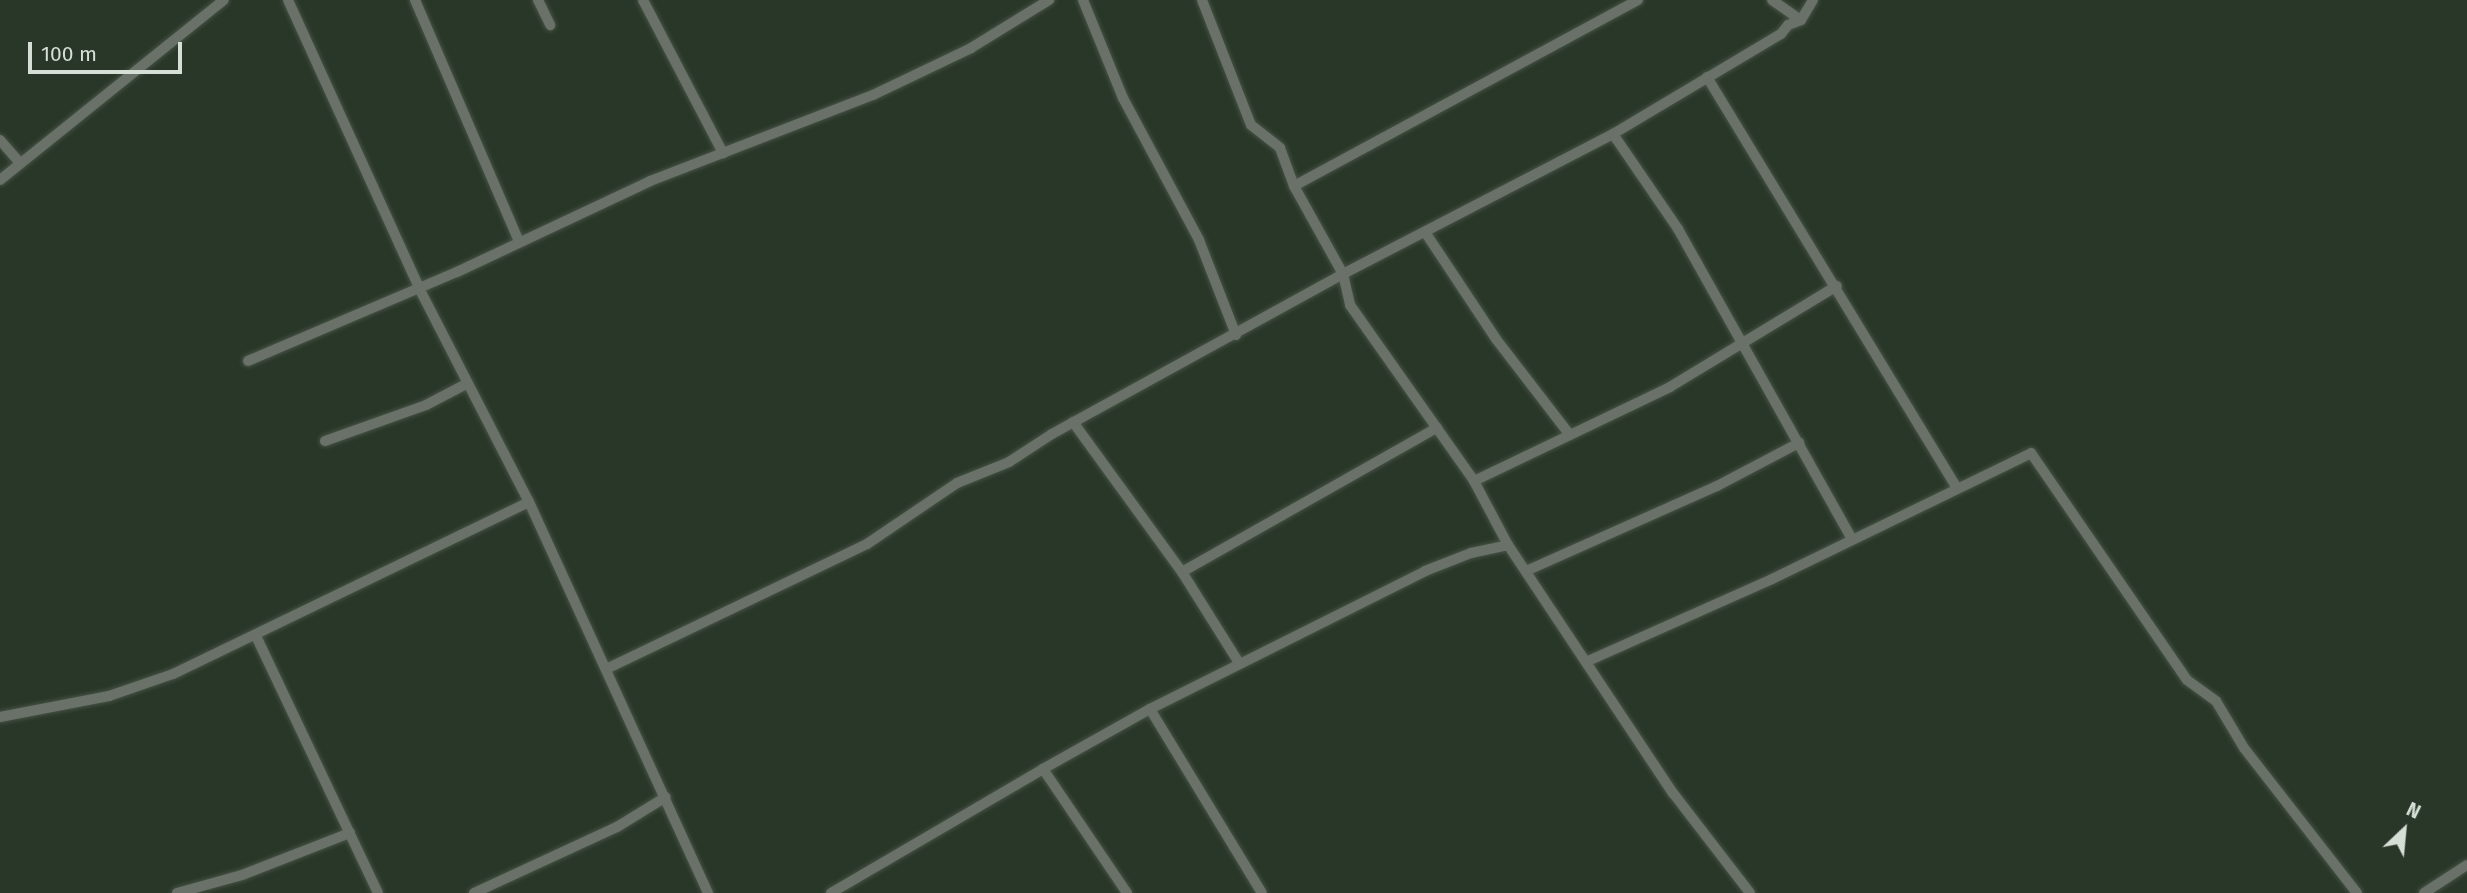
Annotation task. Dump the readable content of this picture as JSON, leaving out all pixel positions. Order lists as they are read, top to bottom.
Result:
{
  "scale_bar": "100 m",
  "north": "top right"
}
